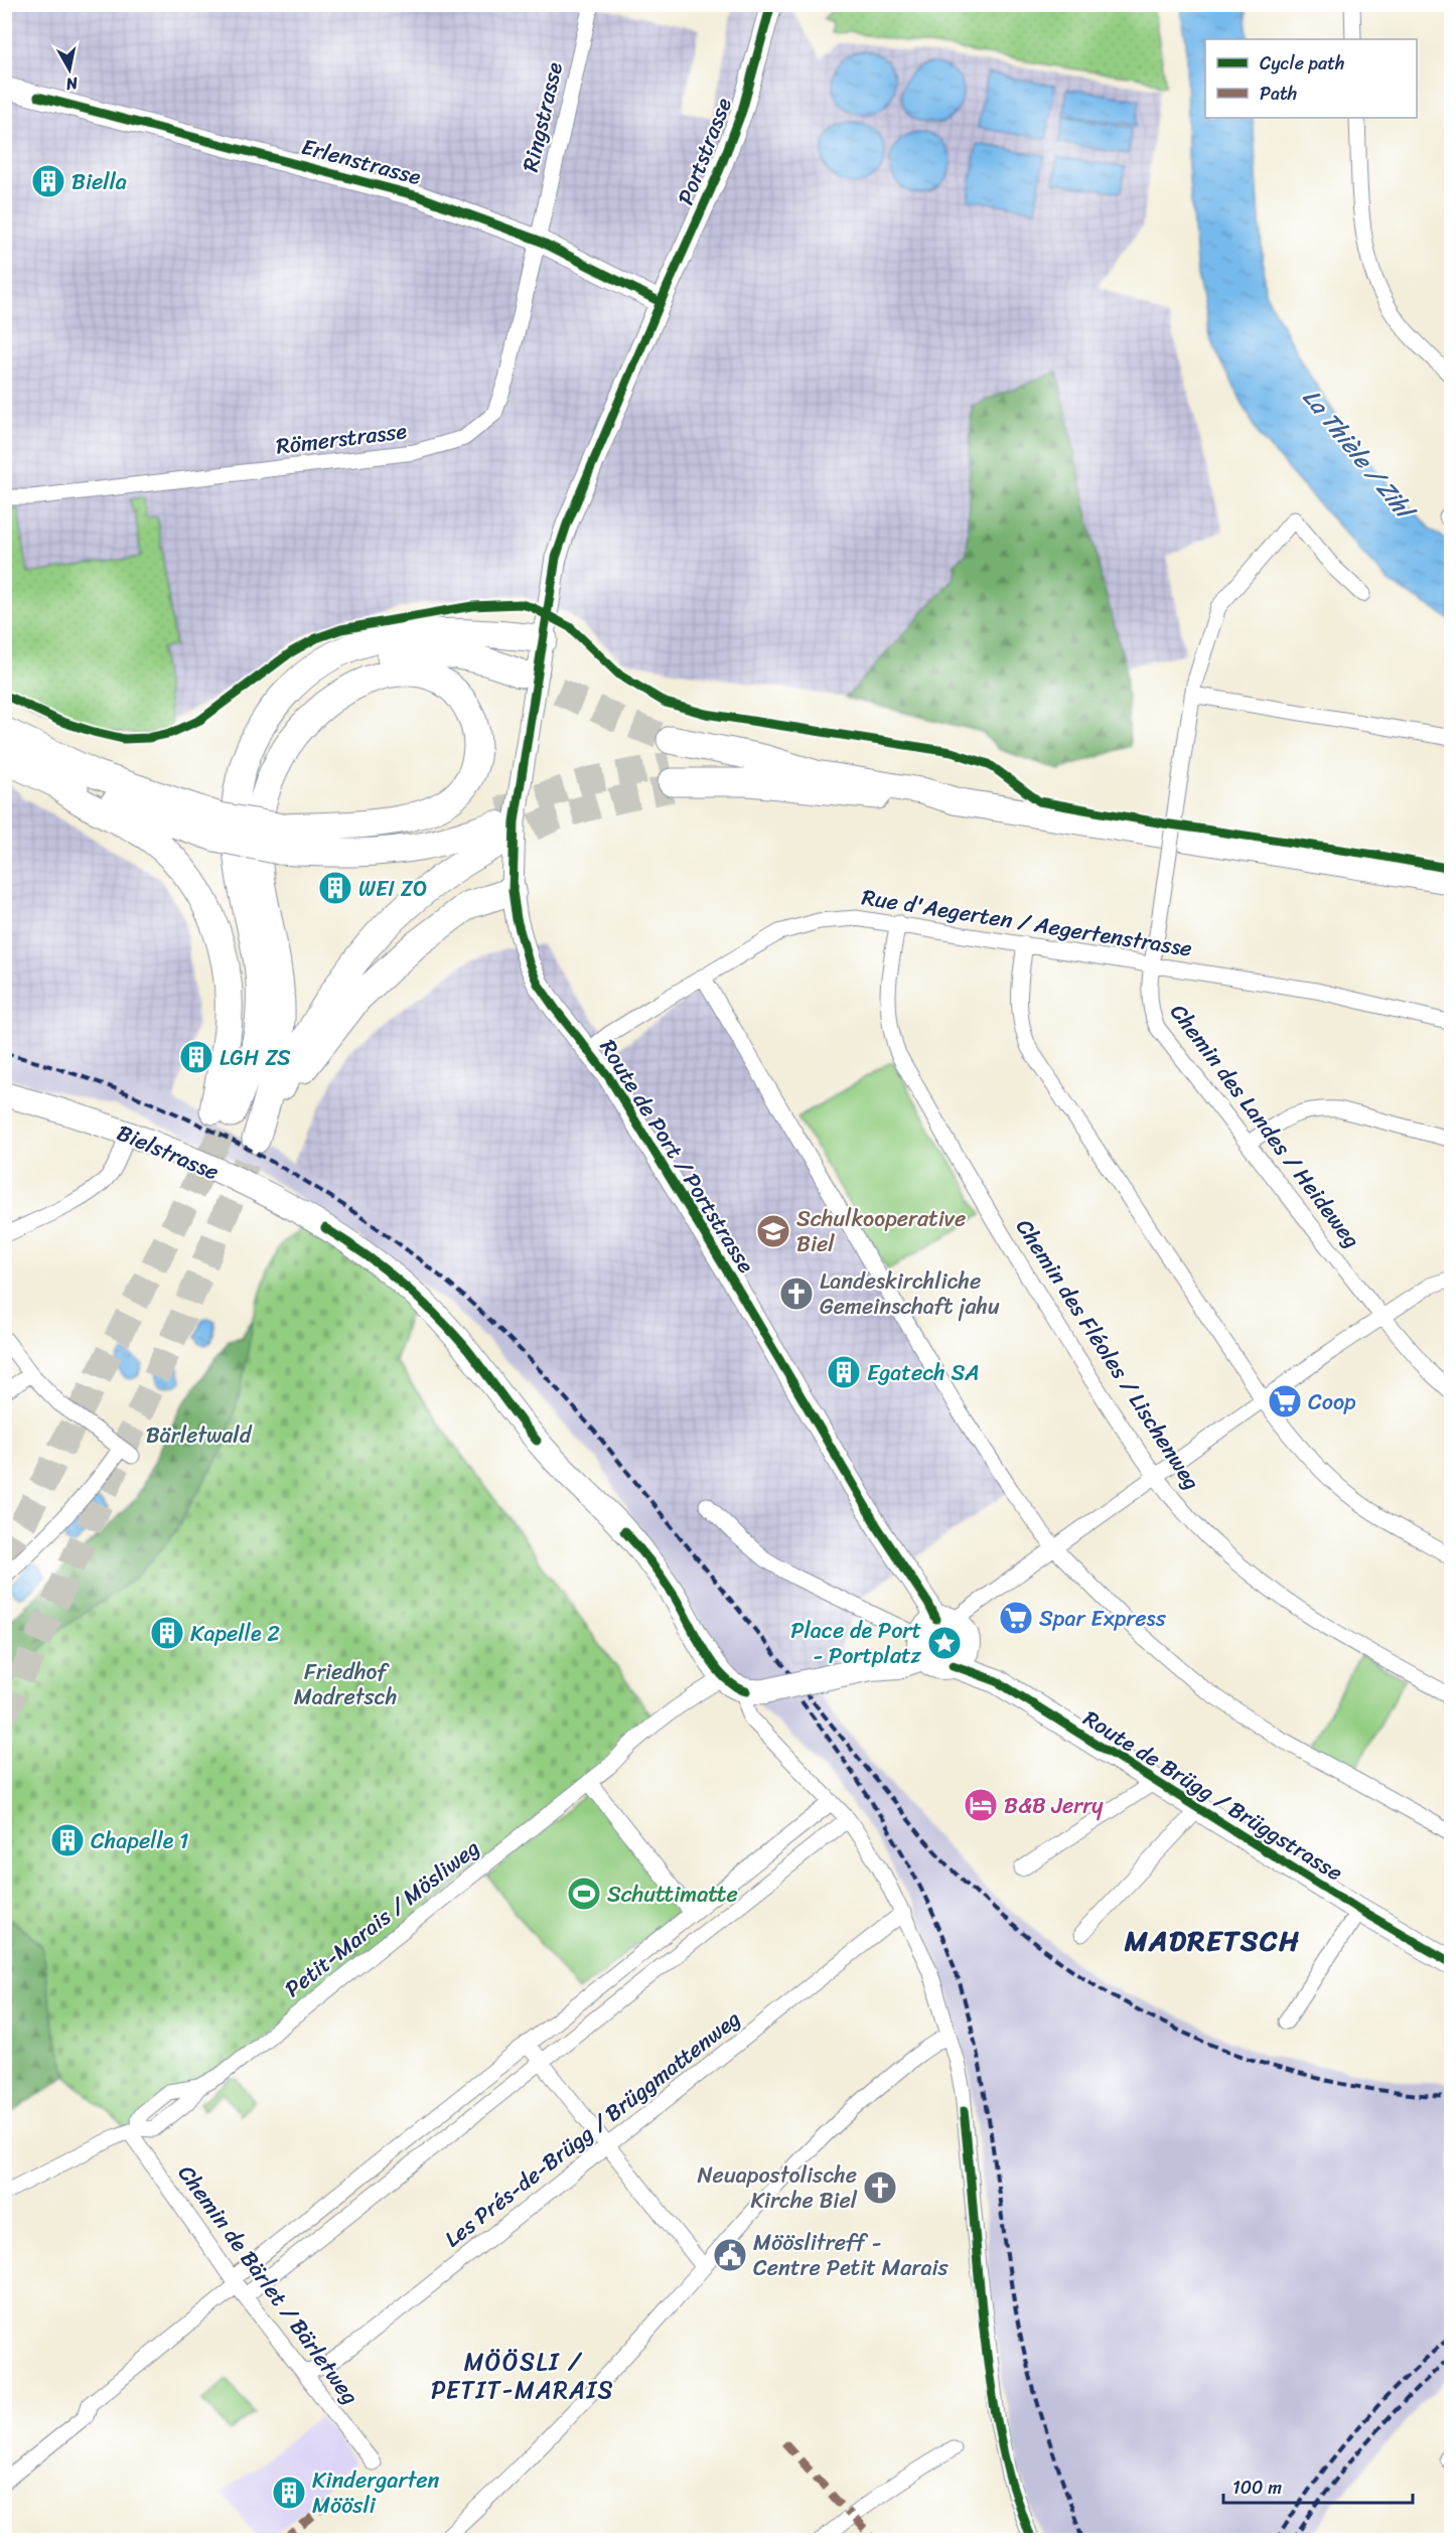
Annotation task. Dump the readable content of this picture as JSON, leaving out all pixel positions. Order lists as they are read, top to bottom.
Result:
{
  "streets": {
    "main road": [
      "Portstrasse",
      "Erlenstrasse",
      "Bielstrasse",
      "Route de Port / Portstrasse",
      "Route de Brügg / Brüggstrasse"
    ],
    "street": [
      "Ringstrasse",
      "Römerstrasse",
      "Rue d'Aegerten / Aegertenstrasse",
      "Chemin des Landes / Heideweg",
      "Chemin des Fléoles / Lischenweg",
      "Petit-Marais / Mösliweg",
      "Les Prés-de-Brügg / Brüggmattenweg",
      "Chemin de Bärlet / Bärletweg"
    ]
  },
  "crossings": [
    ["Ringstrasse", "Erlenstrasse"],
    ["Ringstrasse", "Römerstrasse"],
    ["Portstrasse", "Erlenstrasse"],
    ["Portstrasse", "Route de Port / Portstrasse"],
    ["Erlenstrasse", "Römerstrasse"],
    ["Erlenstrasse", "Route de Port / Portstrasse"],
    ["Rue d'Aegerten / Aegertenstrasse", "Chemin des Landes / Heideweg"],
    ["Rue d'Aegerten / Aegertenstrasse", "Route de Port / Portstrasse"],
    ["Rue d'Aegerten / Aegertenstrasse", "Chemin des Fléoles / Lischenweg"],
    ["Bielstrasse", "Petit-Marais / Mösliweg"],
    ["Petit-Marais / Mösliweg", "Chemin de Bärlet / Bärletweg"],
    ["Les Prés-de-Brügg / Brüggmattenweg", "Chemin de Bärlet / Bärletweg"]
  ],
  "districts": ["MADRETSCH", "MÖÖSLI / PETIT-MARAIS"],
  "water": ["La Thièle / Zihl"],
  "parks": ["Bärletwald", "Friedhof Madretsch"],
  "places": {
    "building": [
      "Biella",
      "WEI ZO",
      "LGH ZS",
      "Egatech SA",
      "Kapelle 2",
      "Chapelle 1",
      "Kindergarten Möösli"
    ],
    "school or university": ["Schulkooperative Biel"],
    "church": ["Landeskirchliche Gemeinschaft jahu", "Neuapostolische Kirche Biel"],
    "supermarket": ["Coop", "Spar Express"],
    "place": ["Place de Port - Portplatz"],
    "hotel": ["B&B Jerry"],
    "sports": ["Schuttimatte"],
    "public building": ["Mööslitreff - Centre Petit Marais"]
  },
  "legend": ["Cycle path", "Path"],
  "scale_bar": "100 m",
  "north": "bottom"
}
